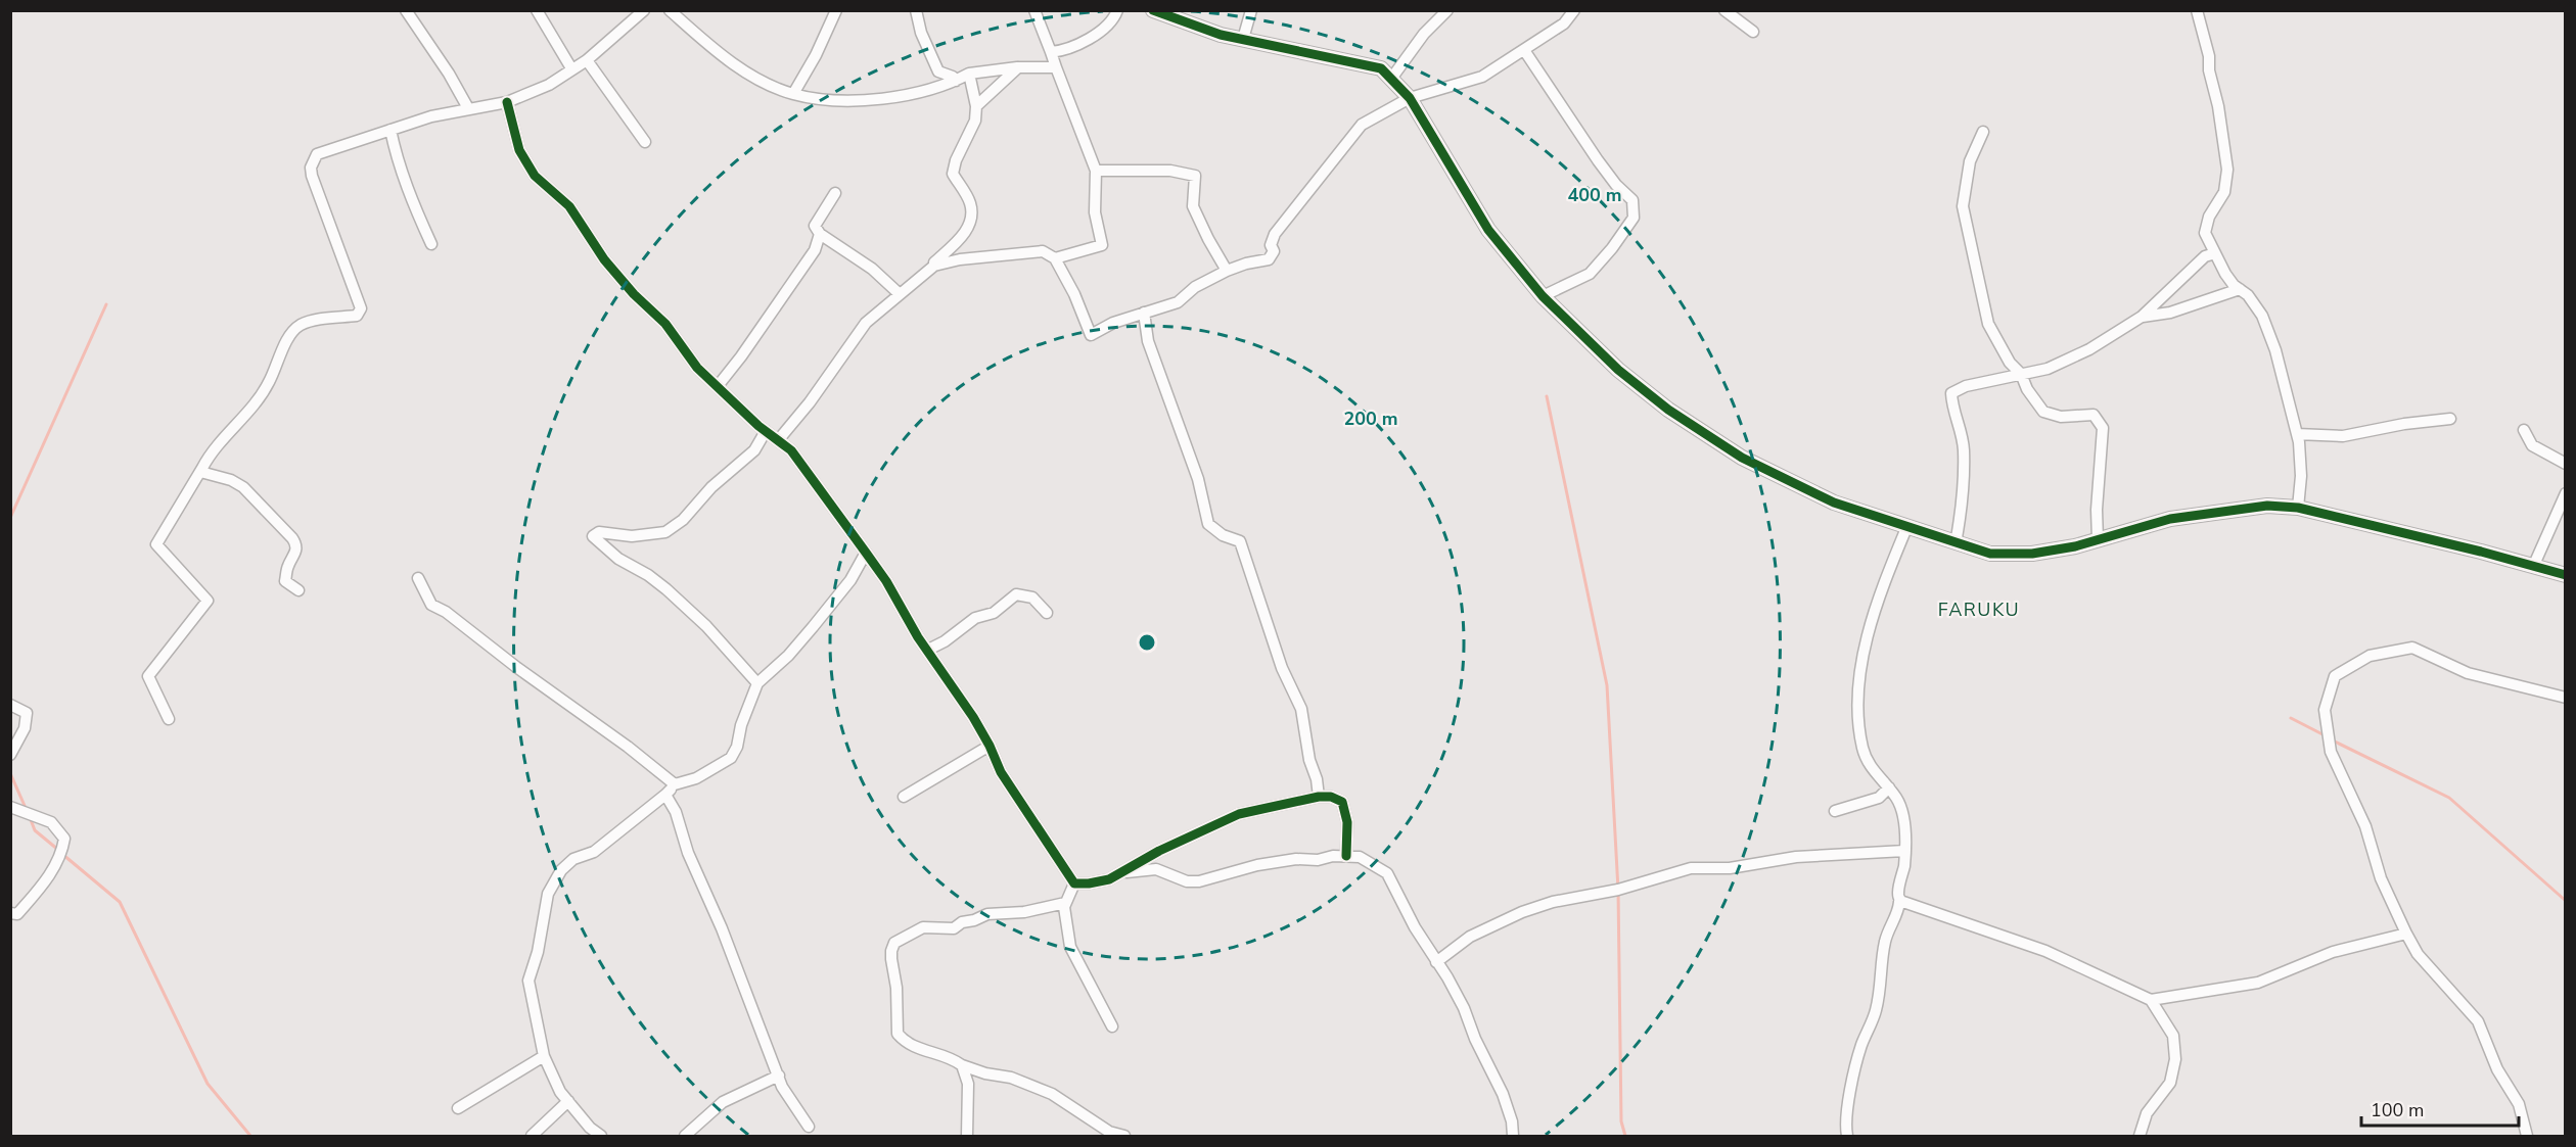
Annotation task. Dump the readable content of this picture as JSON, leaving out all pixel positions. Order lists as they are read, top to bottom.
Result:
{
  "districts": ["FARUKU"],
  "scale_bar": "100 m",
  "rings": ["400 m", "200 m"]
}
